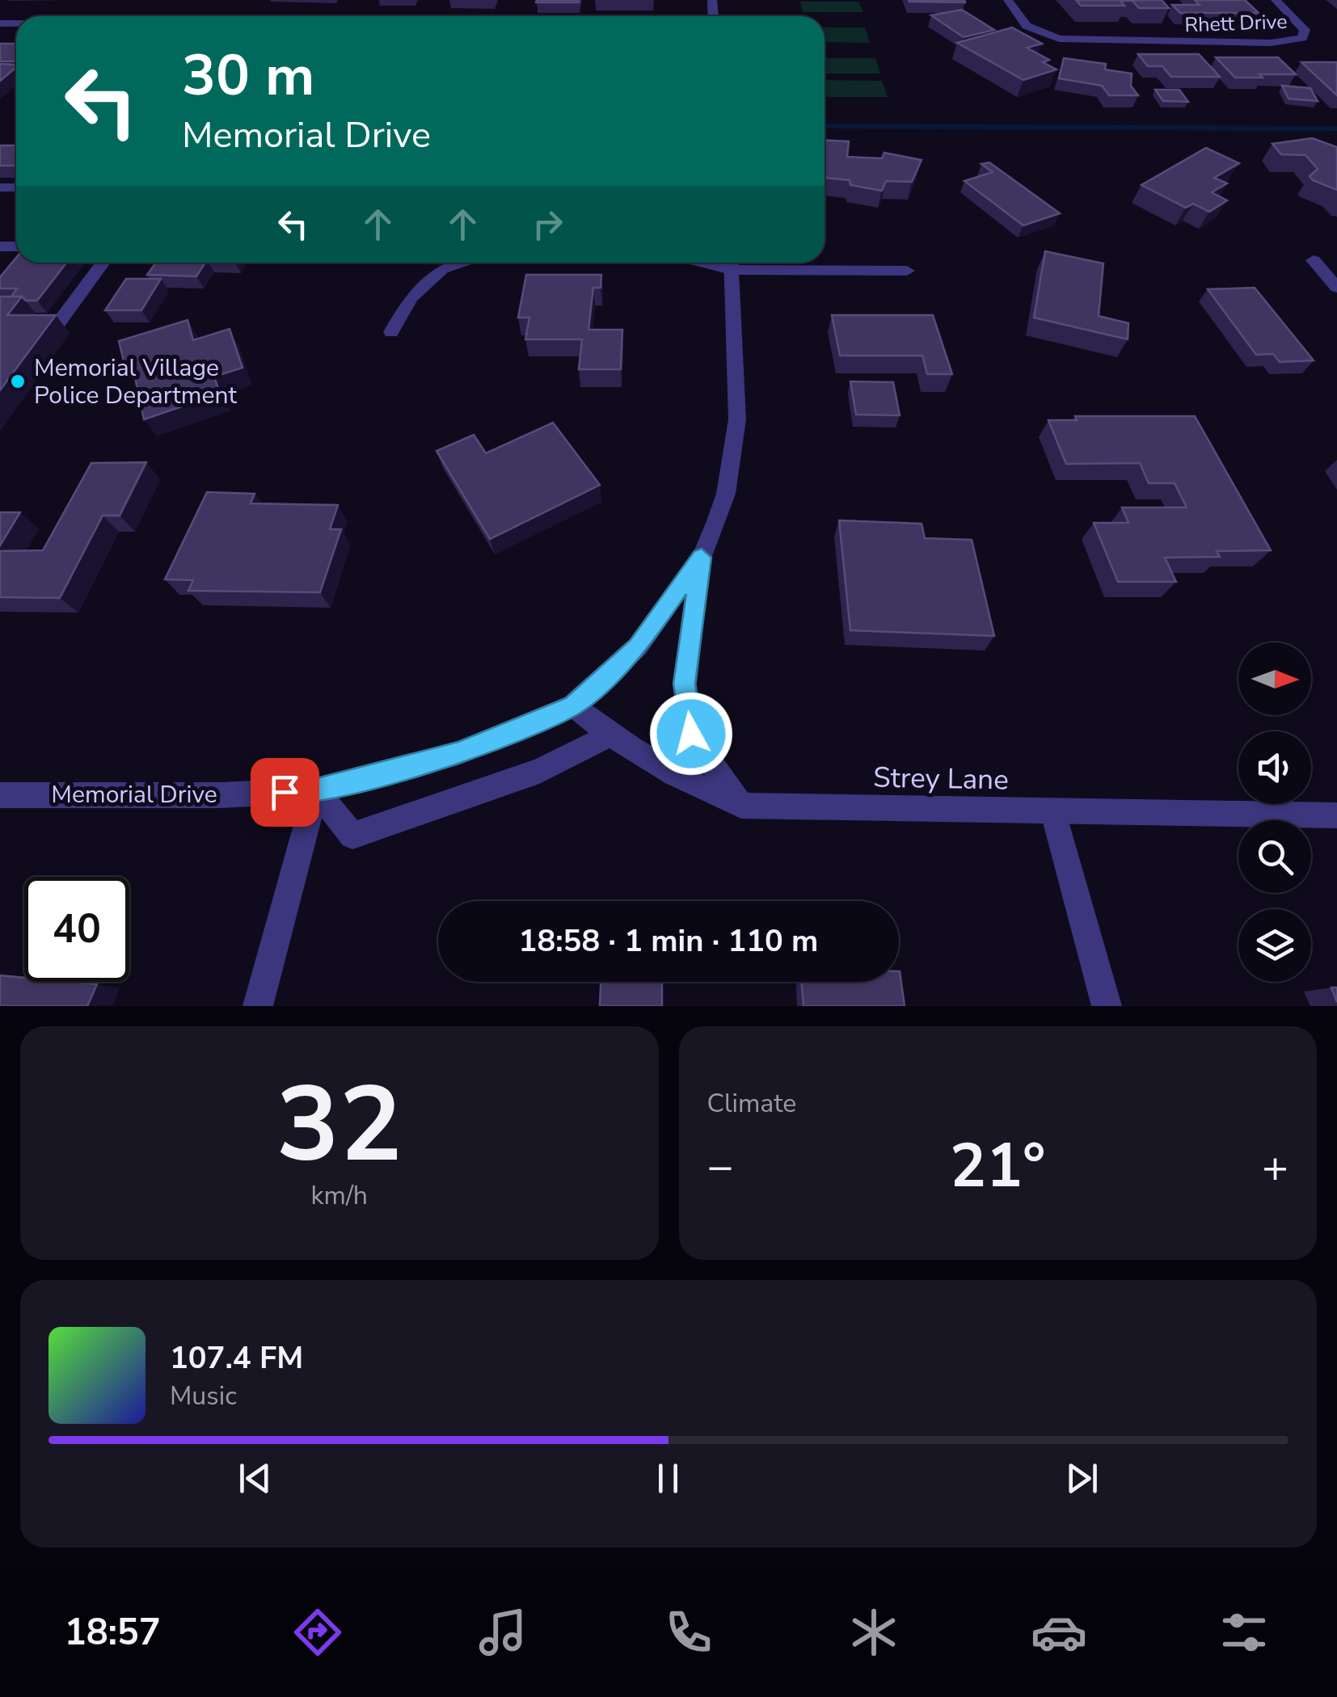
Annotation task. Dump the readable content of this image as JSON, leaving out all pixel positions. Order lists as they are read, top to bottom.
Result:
{
  "streets": {
    "street": ["Rhett Drive", "Strey Lane", "Memorial Drive"]
  },
  "crossings": [
    ["Strey Lane", "Memorial Drive"]
  ],
  "places": ["Memorial Village Police Department"],
  "north": "right",
  "page": {
    "turn": ["30 m", "Memorial Drive"],
    "limit": "40",
    "trip": "18:58 · 1 min · 110 m",
    "tile": [
      ["32", "km/h"],
      "Climate"
    ],
    "heat": ["−", "21°", "+"],
    "song": ["107.4 FM", "Music"],
    "tabs": "18:57"
  }
}
